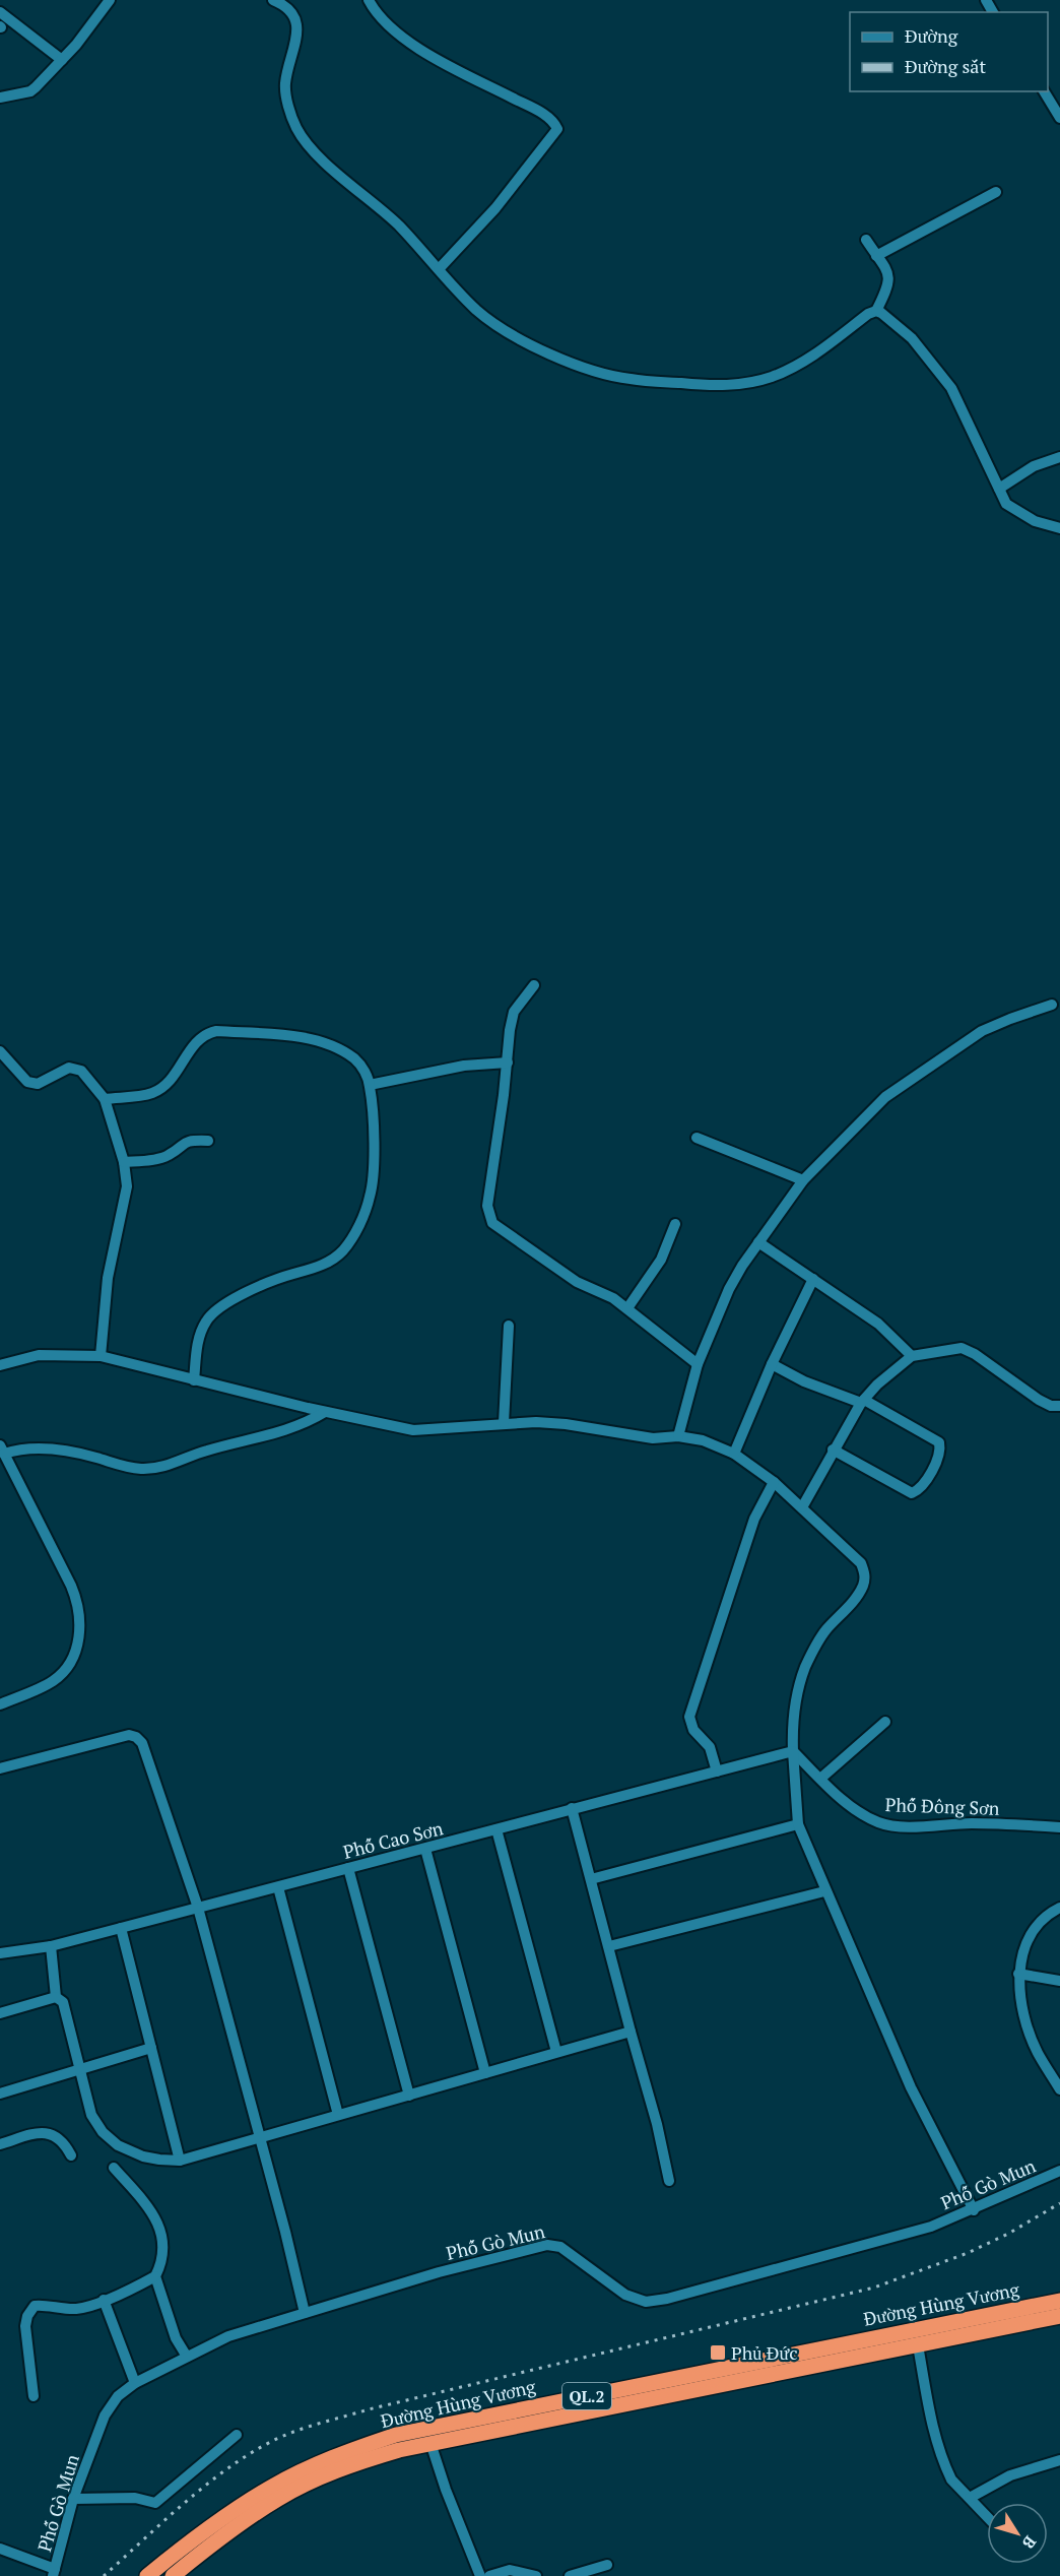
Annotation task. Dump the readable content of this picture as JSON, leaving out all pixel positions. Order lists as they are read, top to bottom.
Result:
{
  "streets": {
    "highway": ["Đường Hùng Vương", "QL.2"],
    "street": ["Phố Đông Sơn", "Phố Cao Sơn", "Phố Gò Mun"]
  },
  "crossings": [
    ["Phố Đông Sơn", "Phố Cao Sơn"]
  ],
  "places": {
    "transit": ["Phủ Đức"]
  },
  "legend": ["Đường", "Đường sắt"],
  "north": "bottom right"
}
